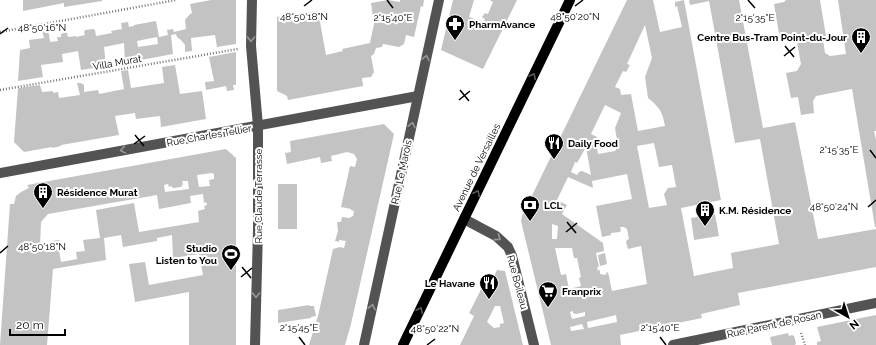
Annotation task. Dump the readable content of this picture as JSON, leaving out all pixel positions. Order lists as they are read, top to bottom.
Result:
{
  "streets": {
    "main road": ["Avenue de Versailles"],
    "street": [
      "Rue Charles Tellier",
      "Rue Le Marois",
      "Rue Claude Terrasse",
      "Rue Boileau",
      "Rue Parent de Rosan"
    ],
    "path": ["Villa Murat"]
  },
  "crossings": [
    ["Rue Charles Tellier", "Rue Le Marois"],
    ["Rue Charles Tellier", "Rue Claude Terrasse"],
    ["Avenue de Versailles", "Rue Boileau"]
  ],
  "one_way": [
    "Rue Charles Tellier",
    "Avenue de Versailles",
    "Rue Le Marois",
    "Rue Claude Terrasse",
    "Rue Boileau"
  ],
  "places": {
    "pharmacy": ["PharmAvance"],
    "building": ["Centre Bus-Tram Point-du-Jour", "Résidence Murat", "K.M. Résidence"],
    "restaurant": ["Daily Food", "Le Havane"],
    "bank": ["LCL"],
    "sports": ["Studio Listen to You"],
    "supermarket": ["Franprix"]
  },
  "scale_bar": "20 m",
  "north": "bottom right",
  "coordinates": [
    "48°50'18\"N",
    "48°50'20\"N",
    "2°15'35\"E",
    "2°15'40\"E",
    "48°50'16\"N",
    "48°50'24\"N",
    "2°15'45\"E",
    "48°50'22\"N"
  ]
}
